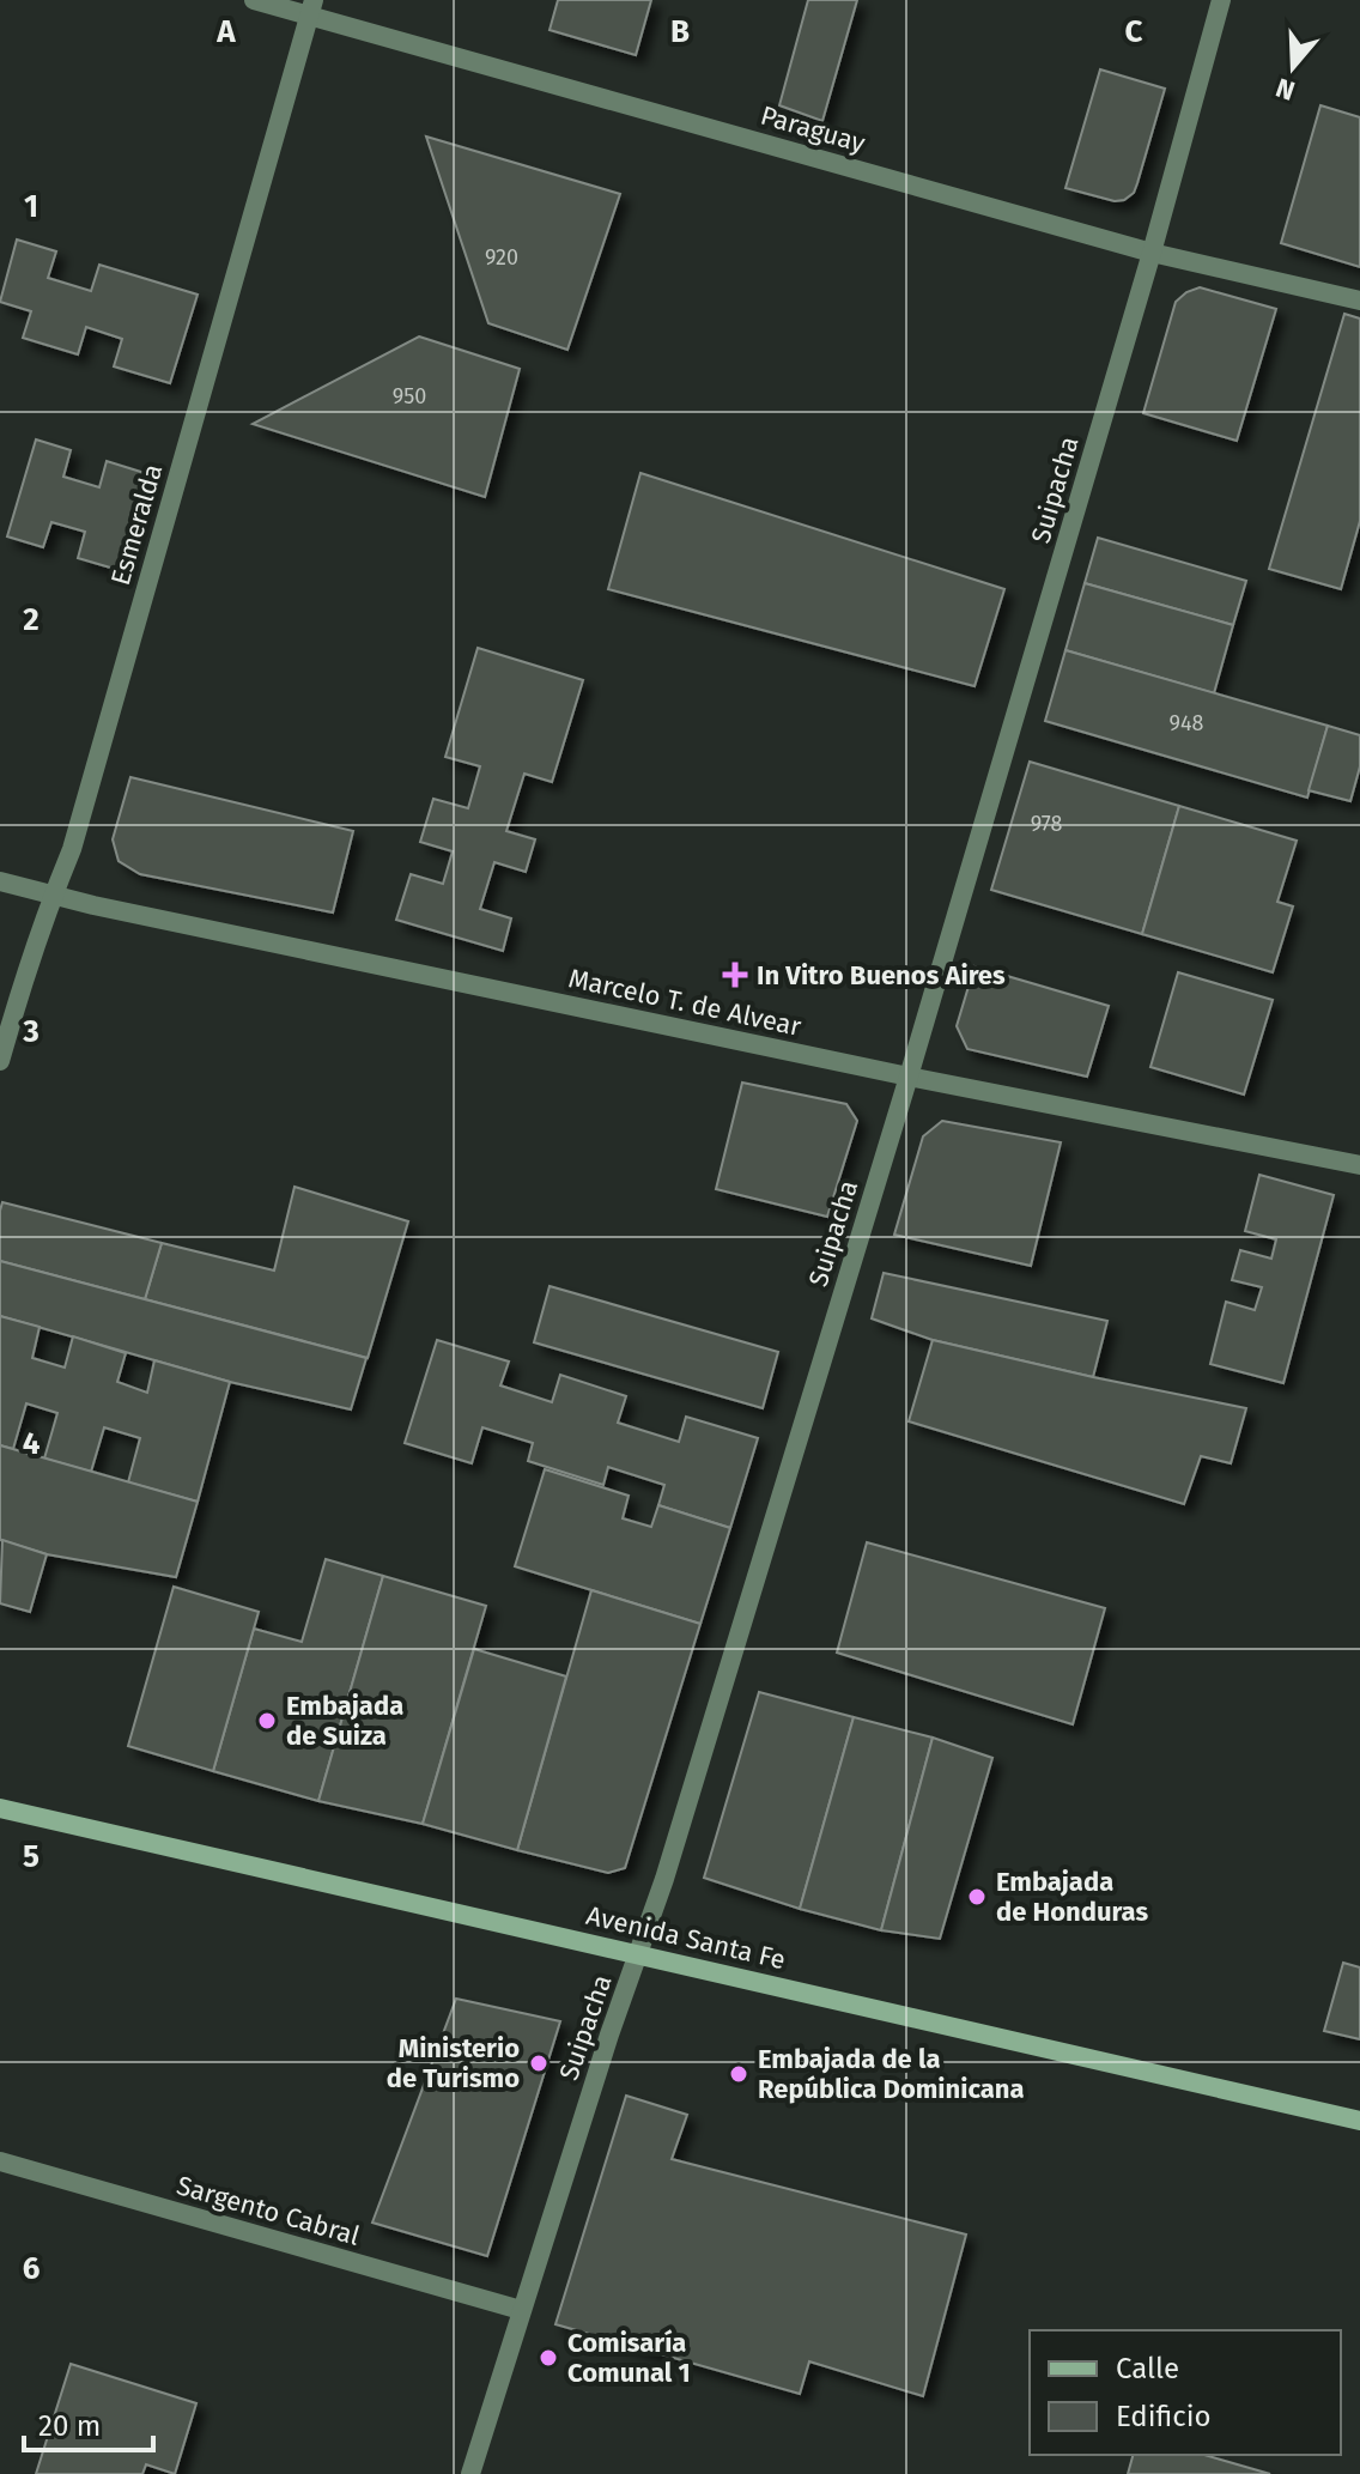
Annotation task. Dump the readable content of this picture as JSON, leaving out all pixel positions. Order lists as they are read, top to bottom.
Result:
{
  "streets": {
    "main road": ["Avenida Santa Fe"],
    "street": [
      "Paraguay",
      "Suipacha",
      "Esmeralda",
      "Marcelo T. de Alvear",
      "Sargento Cabral"
    ]
  },
  "crossings": [
    ["Paraguay", "Suipacha"],
    ["Paraguay", "Esmeralda"],
    ["Suipacha", "Marcelo T. de Alvear"],
    ["Suipacha", "Avenida Santa Fe"],
    ["Suipacha", "Sargento Cabral"],
    ["Esmeralda", "Marcelo T. de Alvear"]
  ],
  "places": {
    "health": ["In Vitro Buenos Aires"],
    "other": [
      "Embajada de Suiza",
      "Embajada de Honduras",
      "Ministerio de Turismo",
      "Embajada de la República Dominicana",
      "Comisaría Comunal 1"
    ]
  },
  "house_numbers": [
    "920",
    "950",
    "948",
    "978"
  ],
  "legend": ["Calle", "Edificio"],
  "scale_bar": "20 m",
  "north": "bottom",
  "grid": {
    "columns": ["A", "B", "C"],
    "rows": [
      "1",
      "2",
      "3",
      "4",
      "5",
      "6"
    ]
  }
}
